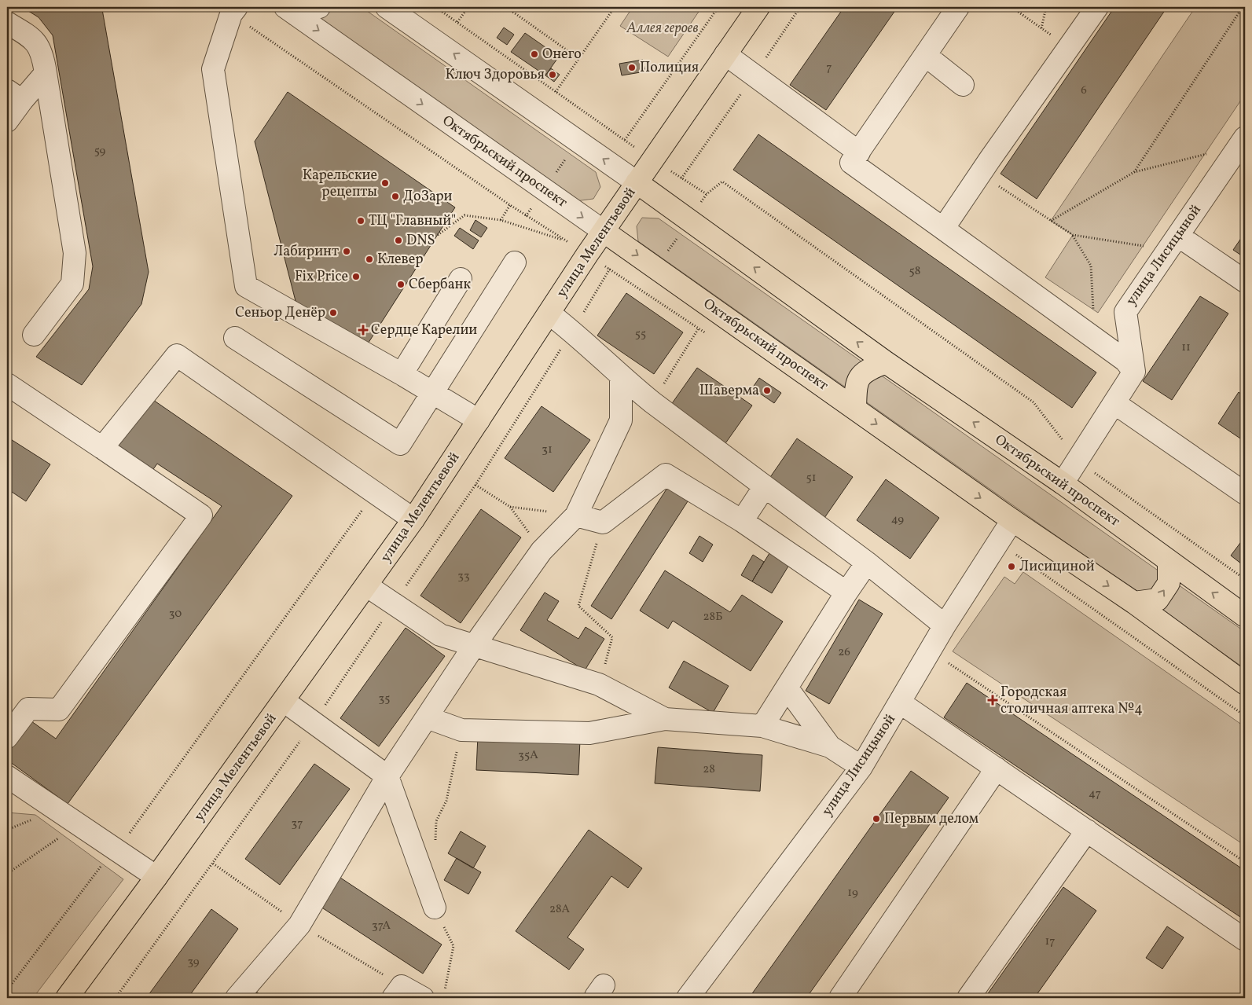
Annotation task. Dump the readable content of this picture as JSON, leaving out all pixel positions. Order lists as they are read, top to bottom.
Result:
{
  "streets": {
    "main road": ["Октябрьский проспект", "улица Мелентьевой"],
    "street": ["улица Лисицыной"]
  },
  "crossings": [
    ["Октябрьский проспект", "улица Мелентьевой"],
    ["Октябрьский проспект", "улица Лисицыной"]
  ],
  "parks": ["Аллея героев"],
  "places": {
    "other": [
      "Онего",
      "Полиция",
      "Ключ Здоровья",
      "Карельские рецепты",
      "ДоЗари",
      "ТЦ \"Главный\"",
      "DNS",
      "Лабиринт",
      "Клевер",
      "Fix Price",
      "Сбербанк",
      "Сеньор Денёр",
      "Шаверма",
      "Лисициной",
      "Первым делом"
    ],
    "health": ["Сердце Карелии", "Городская столичная аптека №4"]
  },
  "house_numbers": [
    "7",
    "6",
    "59",
    "58",
    "55",
    "11",
    "31",
    "51",
    "49",
    "33",
    "30",
    "28Б",
    "26",
    "35",
    "35А",
    "28",
    "47",
    "37",
    "19",
    "28А",
    "37А",
    "17",
    "39"
  ]
}
